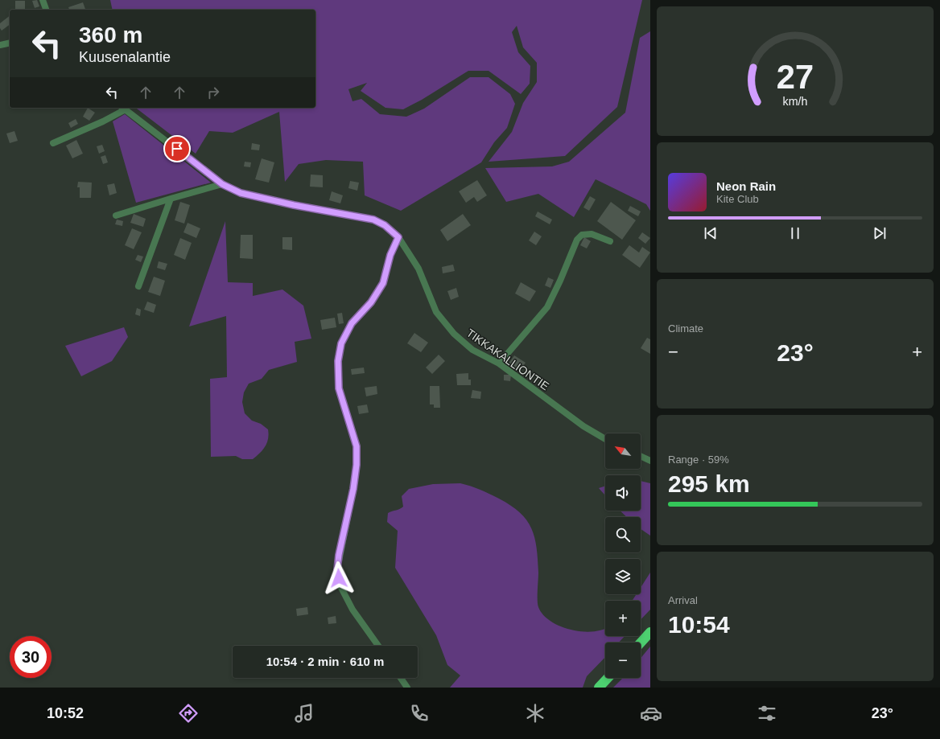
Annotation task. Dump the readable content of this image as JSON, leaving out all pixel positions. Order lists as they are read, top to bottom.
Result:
{
  "streets": {
    "street": ["TIKKAKALLIONTIE"]
  },
  "north": "top left",
  "page": {
    "turn": ["360 m", "Kuusenalantie"],
    "song": ["Neon Rain", "Kite Club"],
    "tile": [
      "Climate",
      ["Range · 59%", "295 km"],
      ["Arrival", "10:54"]
    ],
    "heat": ["−", "23°", "+"],
    "map_buttons": ["+", "−"],
    "limit": "30",
    "trip": "10:54 · 2 min · 610 m",
    "tabs": ["10:52", "23°"],
    "gauge": ["27", "km/h"]
  }
}
